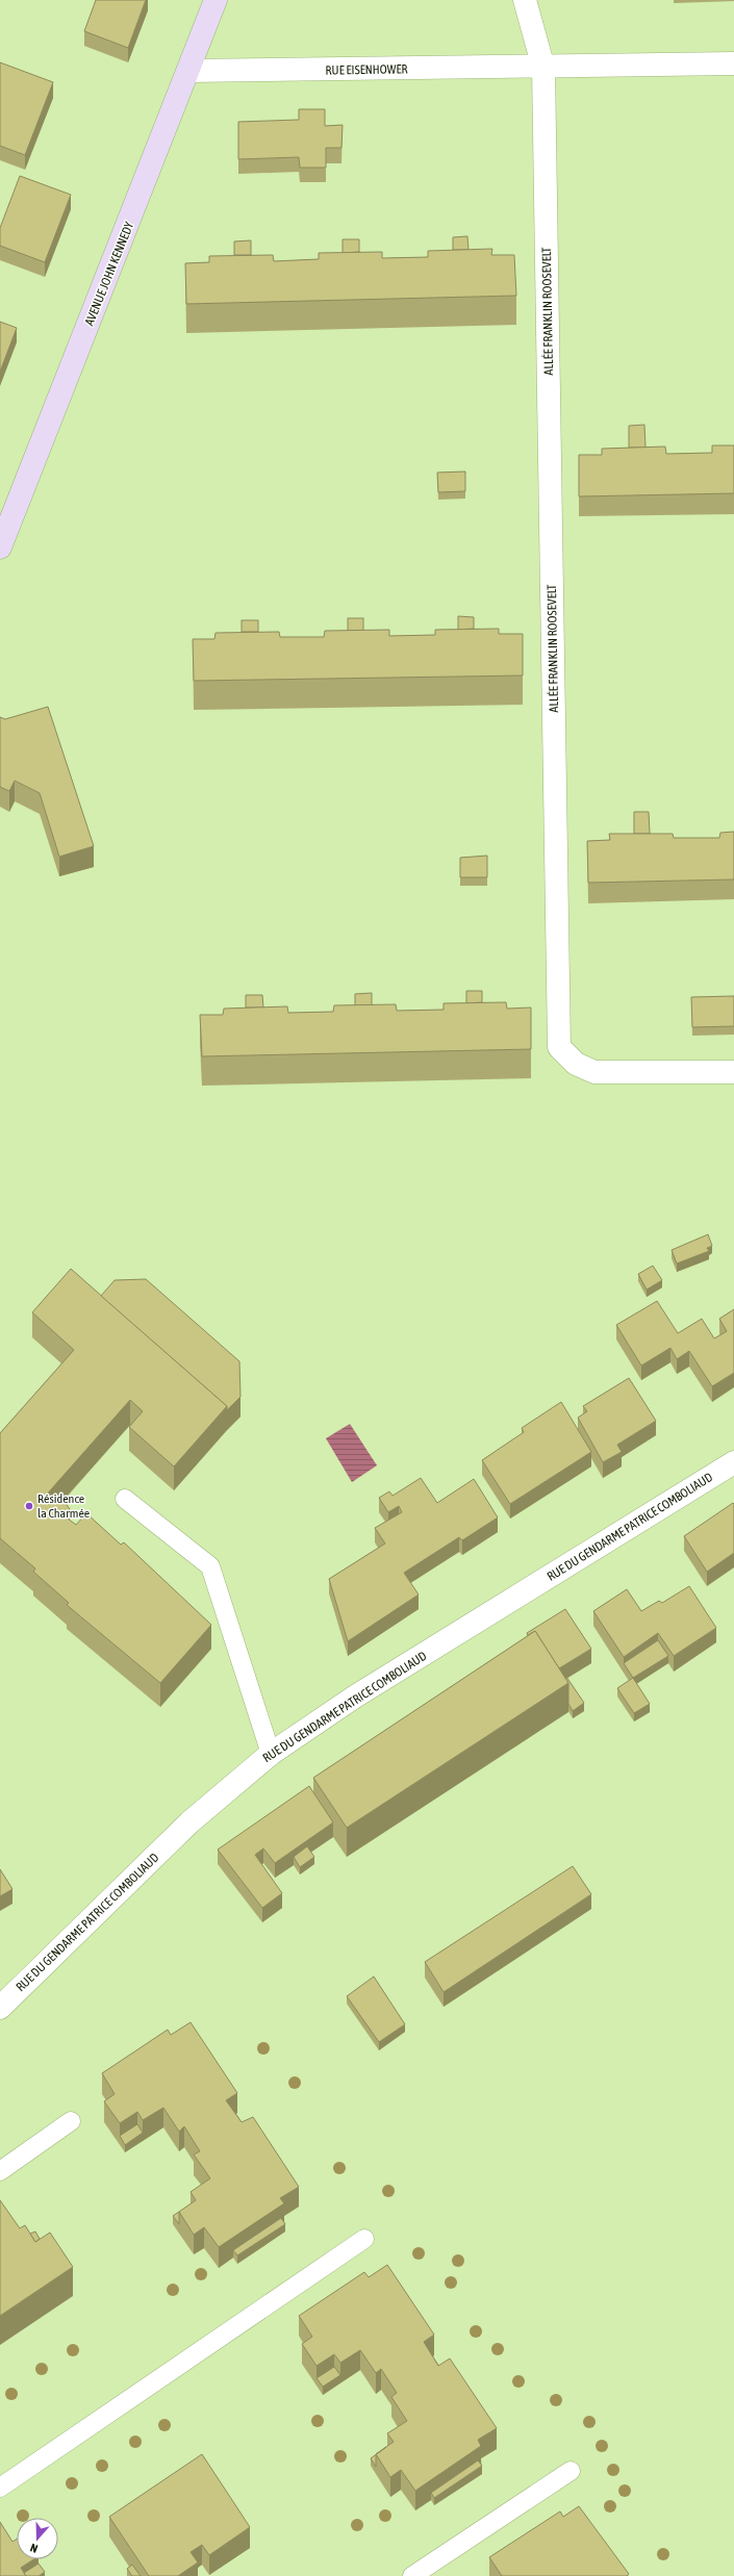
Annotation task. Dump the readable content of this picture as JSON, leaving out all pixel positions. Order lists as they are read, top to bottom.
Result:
{
  "streets": {
    "main road": ["AVENUE JOHN KENNEDY"],
    "street": ["RUE EISENHOWER", "ALLÉE FRANKLIN ROOSEVELT", "RUE DU GENDARME PATRICE COMBOLIAUD"]
  },
  "crossings": [
    ["RUE EISENHOWER", "AVENUE JOHN KENNEDY"],
    ["RUE EISENHOWER", "ALLÉE FRANKLIN ROOSEVELT"]
  ],
  "places": ["Résidence la Charmée"],
  "north": "bottom"
}
